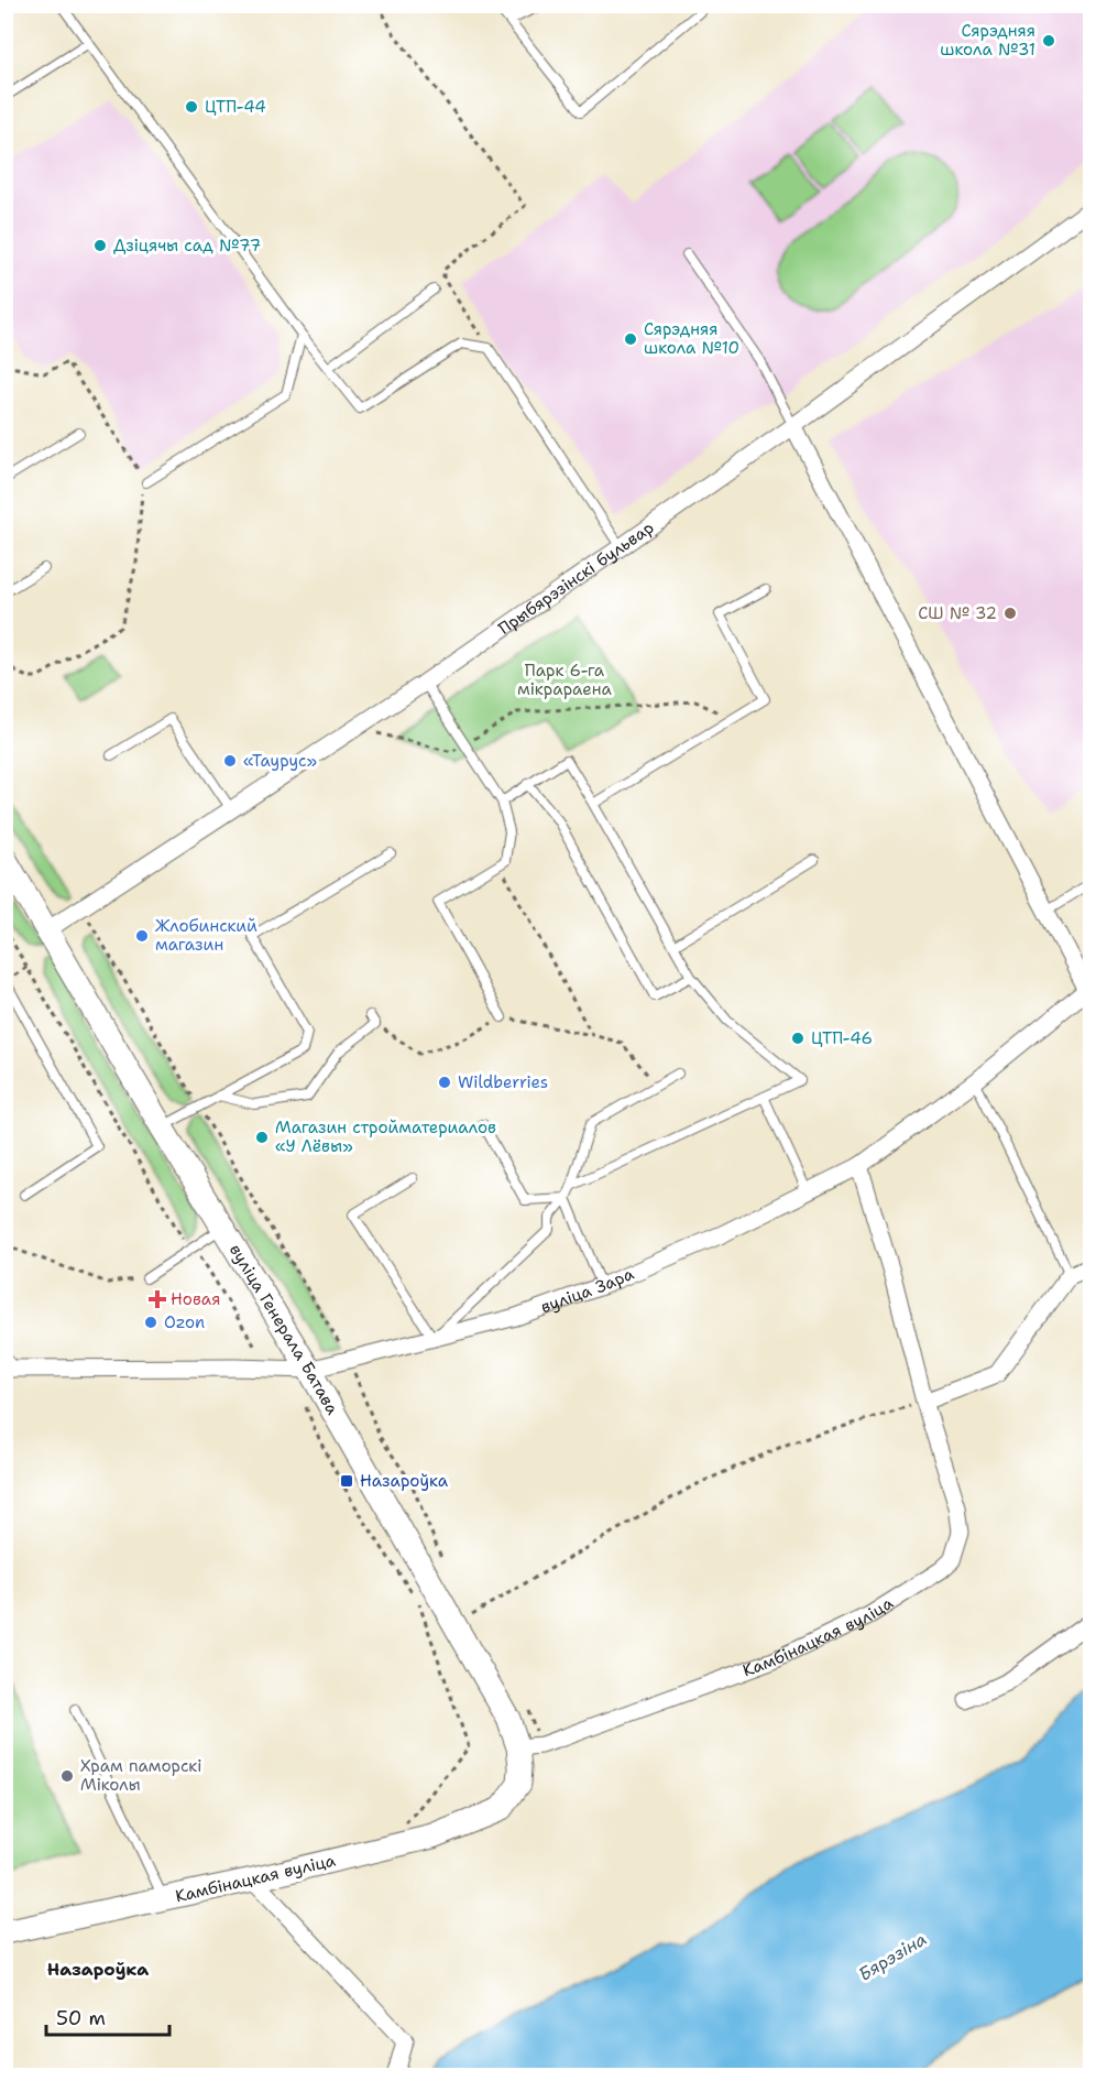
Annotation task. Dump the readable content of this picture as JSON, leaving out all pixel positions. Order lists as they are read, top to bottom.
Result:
{
  "streets": {
    "street": [
      "Прыбярэзінскі бульвар",
      "вуліца Зара",
      "вуліца Генерала Батава",
      "Камбінацкая вуліца"
    ]
  },
  "crossings": [
    ["Прыбярэзінскі бульвар", "вуліца Генерала Батава"],
    ["вуліца Зара", "вуліца Генерала Батава"],
    ["вуліца Зара", "Камбінацкая вуліца"],
    ["вуліца Генерала Батава", "Камбінацкая вуліца"]
  ],
  "districts": ["Назароўка"],
  "water": ["Бярэзіна"],
  "parks": ["Парк 6-га мікрараена"],
  "places": {
    "other": [
      "Сярэдняя школа №31",
      "ЦТП-44",
      "Дзіцячы сад №77",
      "Сярэдняя школа №10",
      "СШ № 32",
      "«Таурус»",
      "Жлобинский магазин",
      "ЦТП-46",
      "Wildberries",
      "Магазин стройматериалов «У Лёвы»",
      "Ozon",
      "Храм паморскі Міколы"
    ],
    "health": ["Новая"],
    "transit": ["Назароўка"]
  },
  "scale_bar": "50 m"
}
